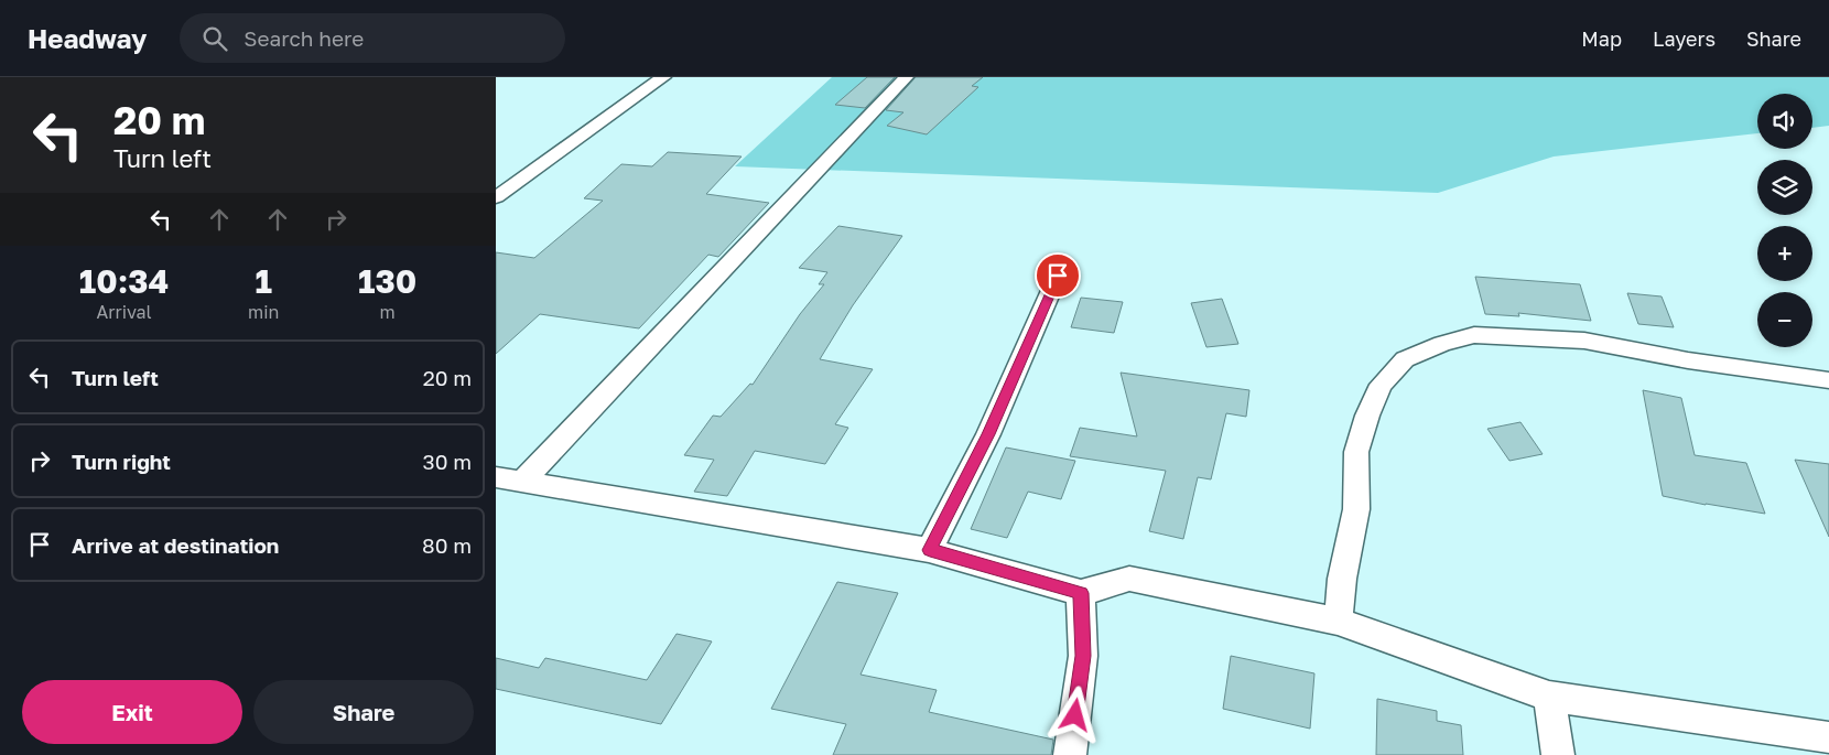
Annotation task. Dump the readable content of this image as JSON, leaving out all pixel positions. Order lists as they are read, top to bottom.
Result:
{
  "page": {
    "header": "Headway",
    "search": "Search here",
    "nav": ["Map", "Layers", "Share"],
    "turn": ["20 m", "Turn left"],
    "map_buttons": ["+", "−"],
    "eta": [
      "10:34",
      "Arrival",
      "1",
      "min",
      "130",
      "m"
    ],
    "list": [
      {
        "name": "Turn left",
        "value": "20 m"
      },
      {
        "name": "Turn right",
        "value": "30 m"
      },
      {
        "name": "Arrive at destination",
        "value": "80 m"
      }
    ],
    "buttons": ["Exit", "Share"]
  }
}
